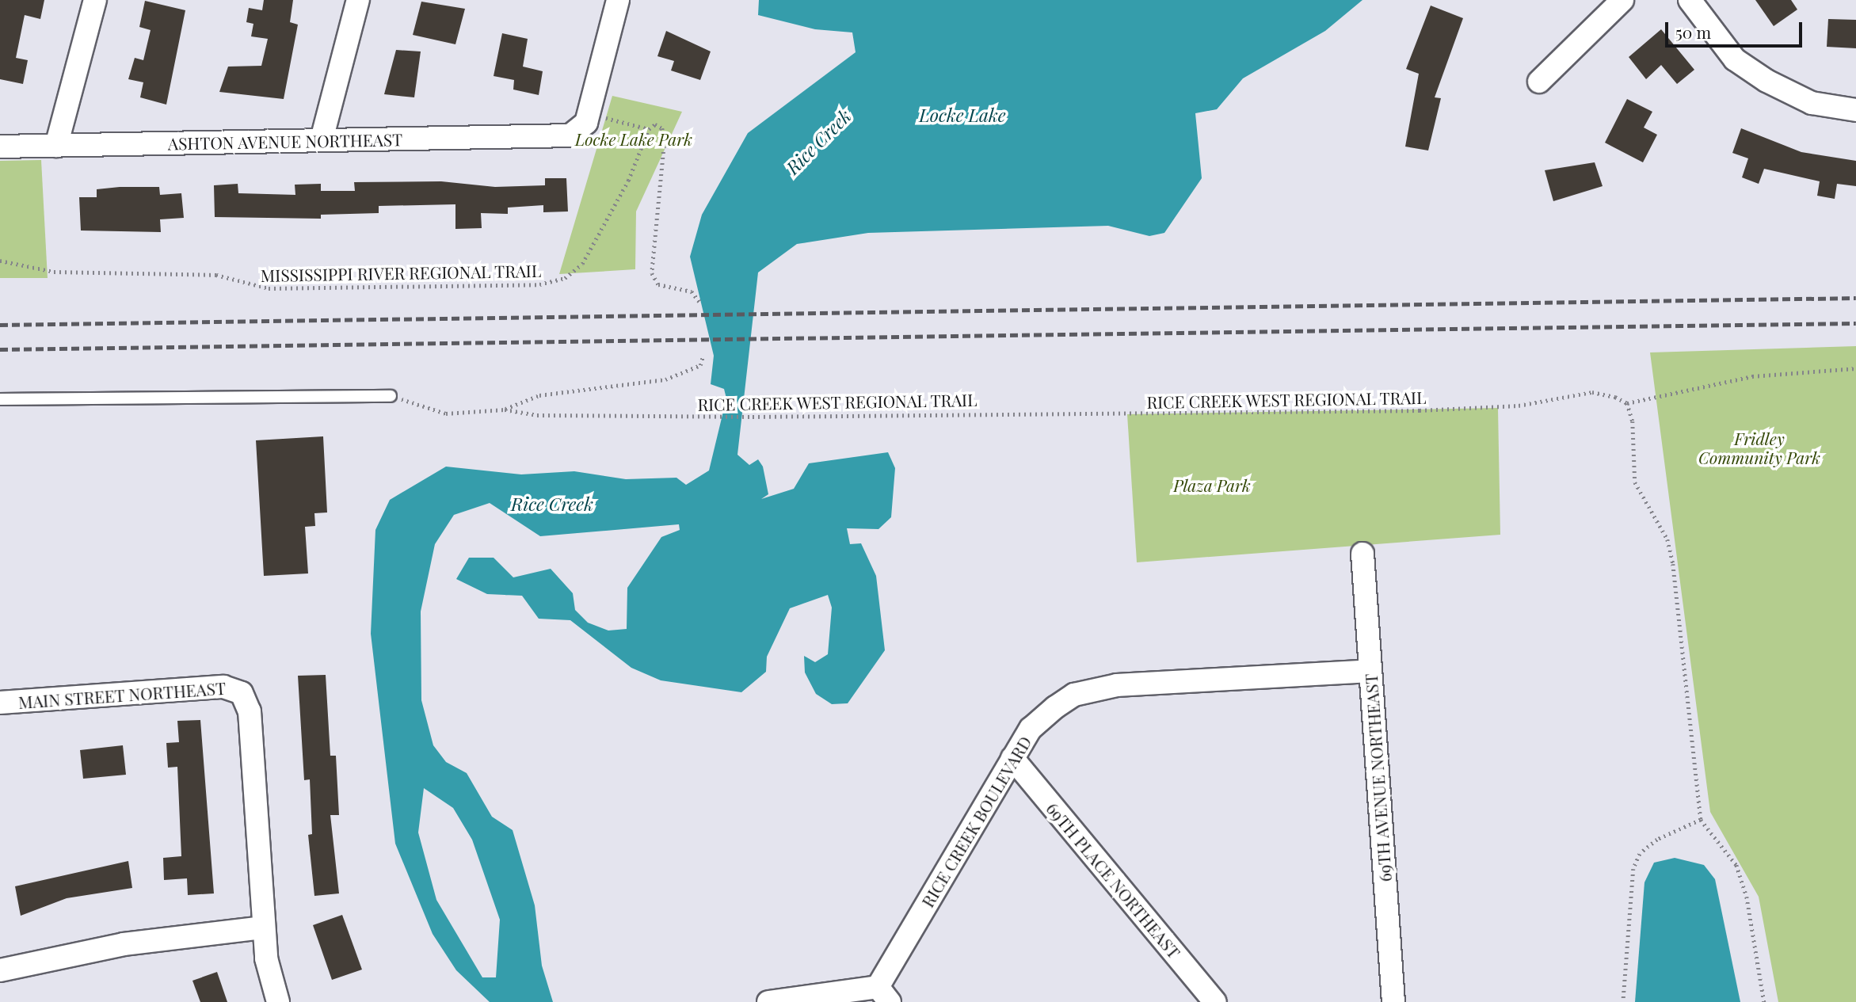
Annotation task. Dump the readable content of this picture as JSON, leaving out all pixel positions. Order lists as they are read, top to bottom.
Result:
{
  "streets": {
    "street": [
      "ASHTON AVENUE NORTHEAST",
      "MAIN STREET NORTHEAST",
      "69TH AVENUE NORTHEAST",
      "RICE CREEK BOULEVARD",
      "69TH PLACE NORTHEAST"
    ],
    "path": ["MISSISSIPPI RIVER REGIONAL TRAIL", "RICE CREEK WEST REGIONAL TRAIL"]
  },
  "crossings": [
    ["69TH AVENUE NORTHEAST", "RICE CREEK BOULEVARD"],
    ["RICE CREEK BOULEVARD", "69TH PLACE NORTHEAST"]
  ],
  "water": ["Locke Lake", "Rice Creek"],
  "parks": ["Locke Lake Park", "Fridley Community Park", "Plaza Park"],
  "scale_bar": "50 m"
}
